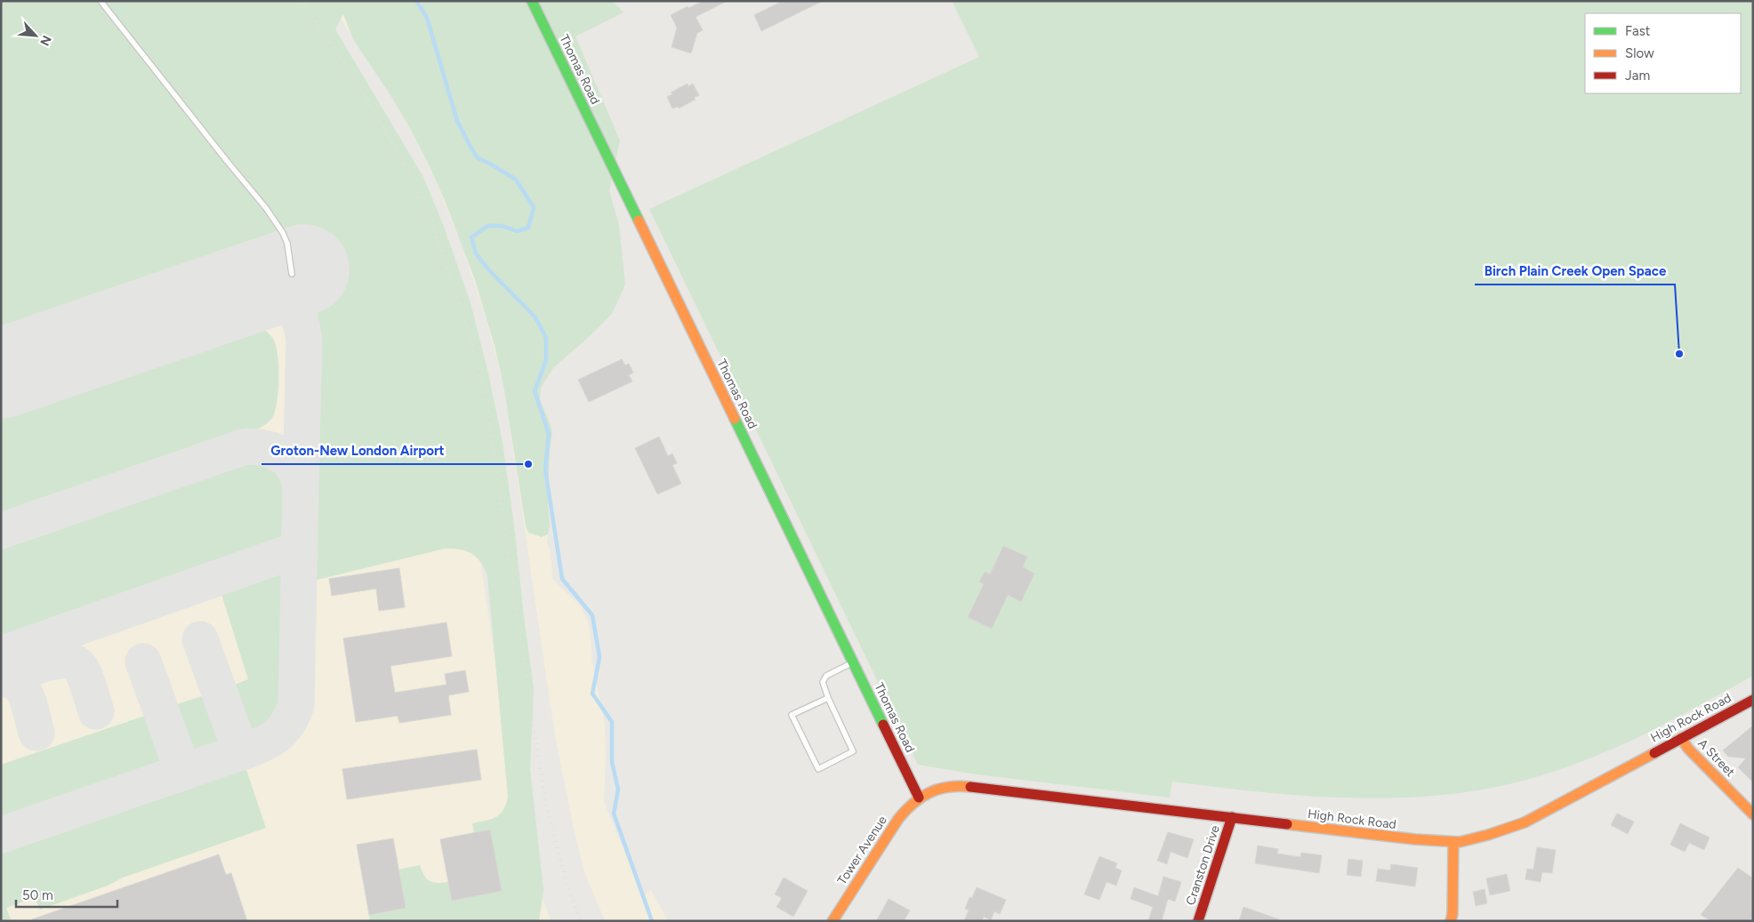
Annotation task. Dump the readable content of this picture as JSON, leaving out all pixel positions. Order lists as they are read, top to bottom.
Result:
{
  "streets": {
    "main road": [
      "Thomas Road",
      "High Rock Road",
      "A Street",
      "Tower Avenue",
      "Cranston Drive"
    ]
  },
  "crossings": [
    ["Thomas Road", "High Rock Road"],
    ["Thomas Road", "Tower Avenue"],
    ["High Rock Road", "A Street"],
    ["High Rock Road", "Tower Avenue"],
    ["High Rock Road", "Cranston Drive"]
  ],
  "places": ["Birch Plain Creek Open Space", "Groton-New London Airport"],
  "legend": ["Fast", "Slow", "Jam"],
  "scale_bar": "50 m",
  "north": "bottom right"
}
